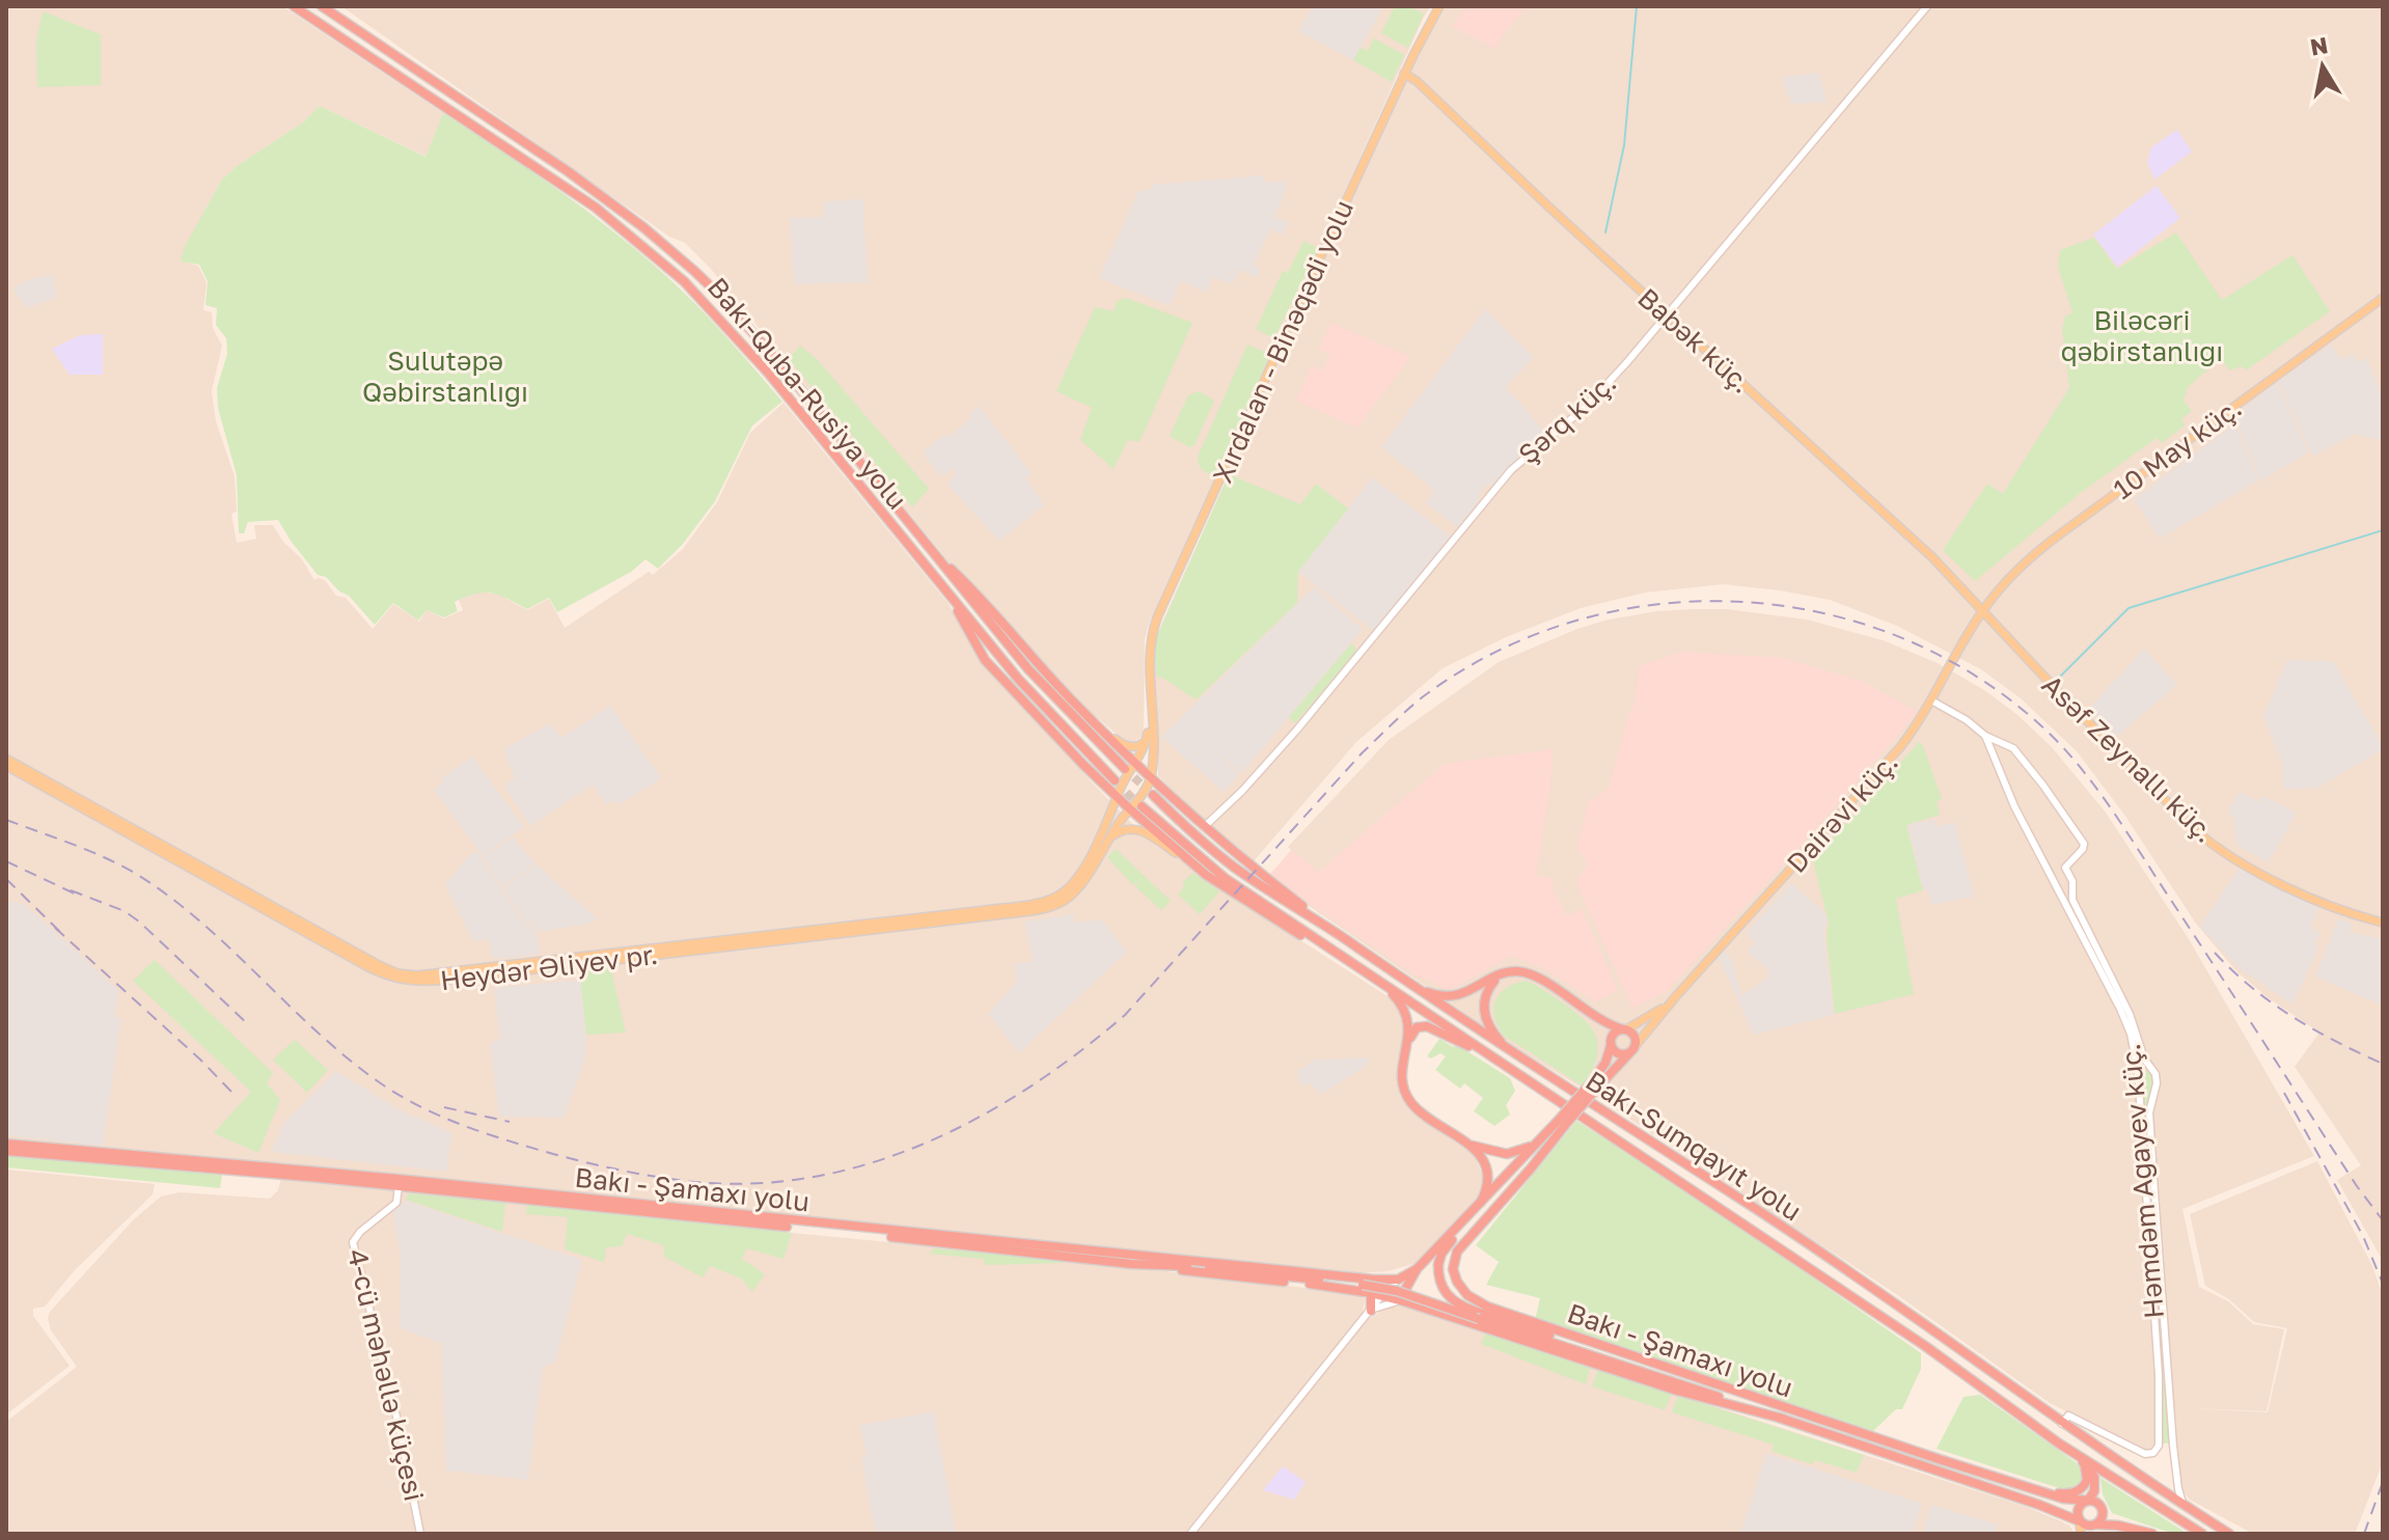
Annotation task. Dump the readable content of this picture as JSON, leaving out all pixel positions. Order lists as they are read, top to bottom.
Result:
{
  "streets": {
    "highway": ["Bakı-Quba-Rusiya yolu", "Bakı-Sumqayıt yolu", "Bakı - Şamaxı yolu"],
    "main road": [
      "Babək küç.",
      "Xırdalan - Binəqədi yolu",
      "10 May küç.",
      "Asəf Zeynallı küç.",
      "Dairəvi küç.",
      "Heydər Əliyev pr."
    ],
    "street": ["Şərq küç.", "Həmdəm Ağayev küç.", "4-cü məhəllə küçesi"]
  },
  "crossings": [
    ["Babək küç.", "Xırdalan - Binəqədi yolu"],
    ["Babək küç.", "Şərq küç."],
    ["Babək küç.", "10 May küç."],
    ["Babək küç.", "Asəf Zeynallı küç."],
    ["Babək küç.", "Dairəvi küç."],
    ["Xırdalan - Binəqədi yolu", "Heydər Əliyev pr."],
    ["10 May küç.", "Asəf Zeynallı küç."],
    ["10 May küç.", "Dairəvi küç."],
    ["Asəf Zeynallı küç.", "Dairəvi küç."],
    ["Bakı - Şamaxı yolu", "4-cü məhəllə küçesi"]
  ],
  "parks": ["Biləcəri qəbirstanlığı", "Sulutəpə Qəbirstanlığı"],
  "north": "top"
}
